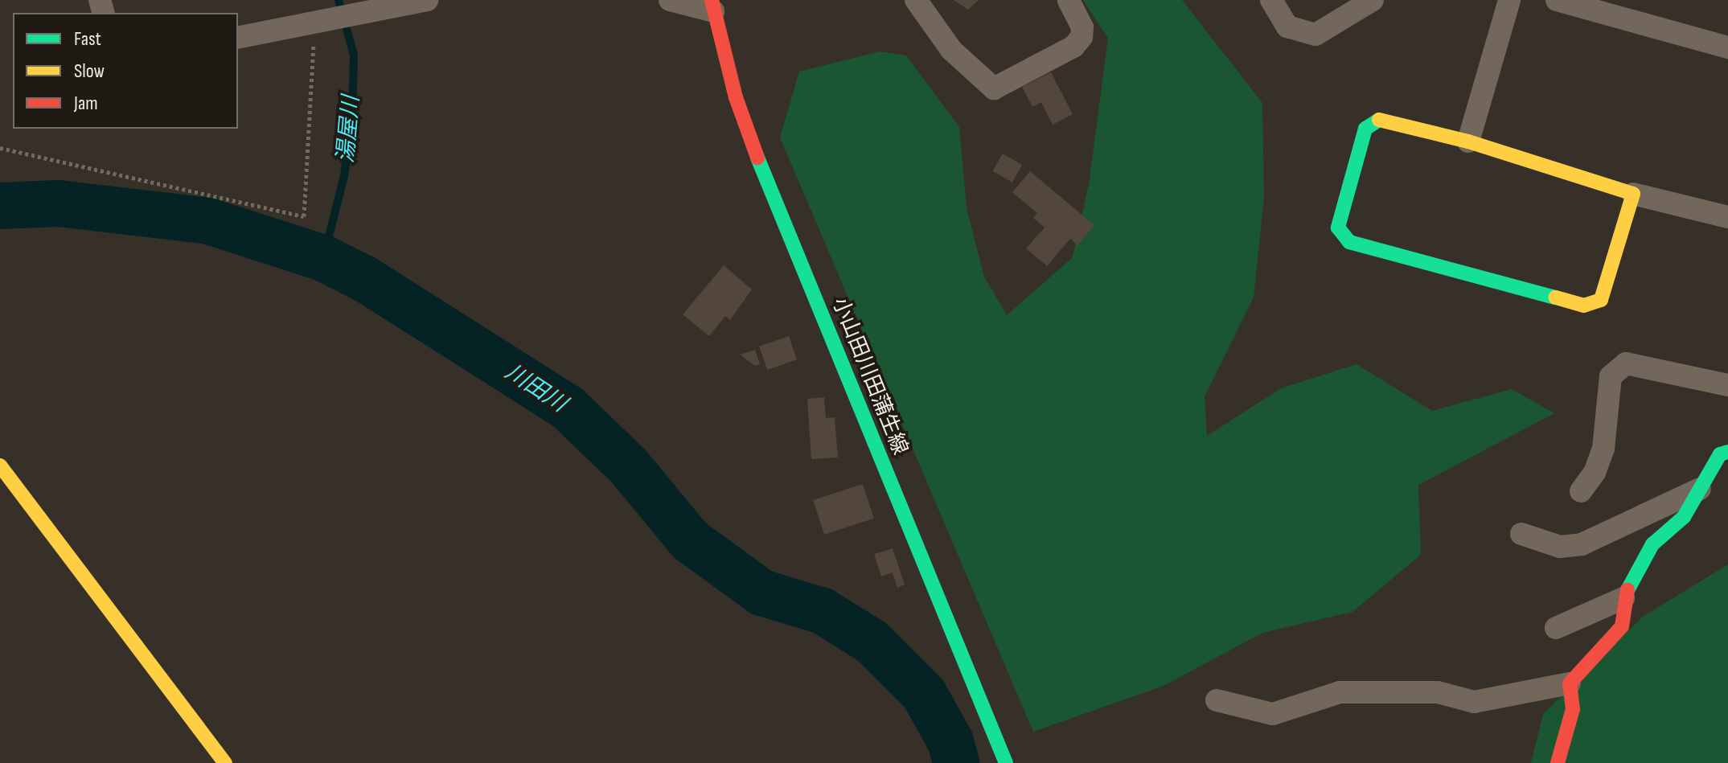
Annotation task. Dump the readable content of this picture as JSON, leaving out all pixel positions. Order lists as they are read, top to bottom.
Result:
{
  "streets": {
    "street": ["小山田川田蒲生線"]
  },
  "water": ["湯屋川", "川田川"],
  "legend": ["Fast", "Slow", "Jam"]
}
